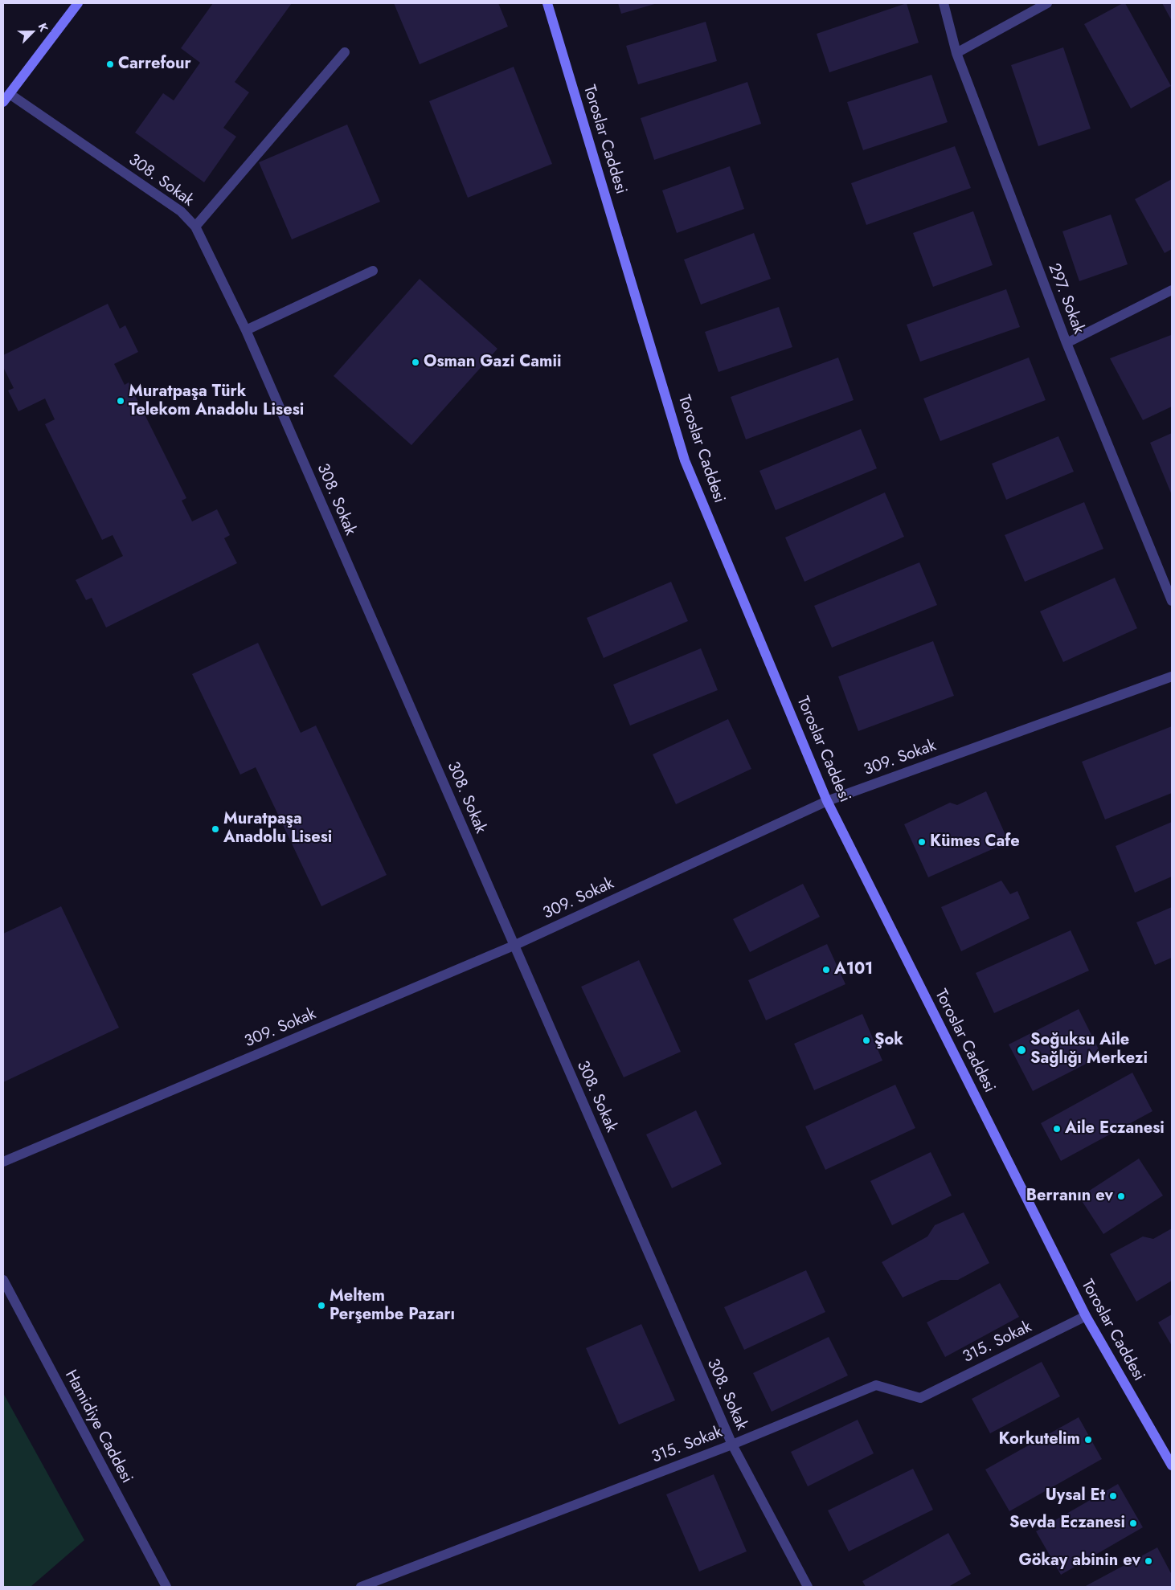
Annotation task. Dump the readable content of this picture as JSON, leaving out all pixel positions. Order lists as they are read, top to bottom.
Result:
{
  "streets": {
    "main road": ["Toroslar Caddesi"],
    "street": [
      "308. Sokak",
      "297. Sokak",
      "309. Sokak",
      "315. Sokak",
      "Hamidiye Caddesi"
    ]
  },
  "crossings": [
    ["Toroslar Caddesi", "309. Sokak"],
    ["Toroslar Caddesi", "315. Sokak"],
    ["308. Sokak", "309. Sokak"],
    ["308. Sokak", "315. Sokak"]
  ],
  "places": [
    "Carrefour",
    "Osman Gazi Camii",
    "Muratpaşa Türk Telekom Anadolu Lisesi",
    "Muratpaşa Anadolu Lisesi",
    "Kümes Cafe",
    "A101",
    "Şok",
    "Soğuksu Aile Sağlığı Merkezi",
    "Aile Eczanesi",
    "Berranın ev",
    "Meltem Perşembe Pazarı",
    "Korkutelim",
    "Uysal Et",
    "Sevda Eczanesi",
    "Gökay abinin ev"
  ],
  "north": "top right"
}
